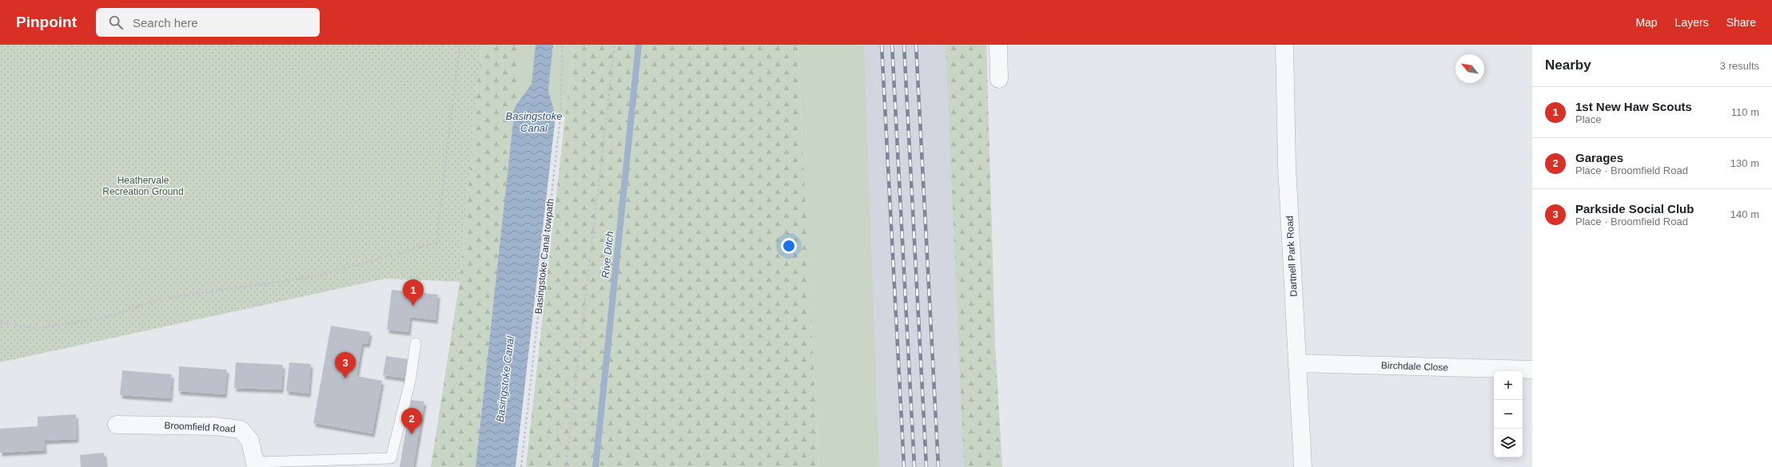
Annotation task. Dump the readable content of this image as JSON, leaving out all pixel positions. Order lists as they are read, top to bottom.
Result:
{
  "streets": {
    "street": ["Dartnell Park Road", "Birchdale Close", "Broomfield Road"],
    "path": ["Basingstoke Canal towpath"]
  },
  "crossings": [
    ["Dartnell Park Road", "Birchdale Close"]
  ],
  "water": ["Basingstoke Canal", "Rive Ditch"],
  "parks": ["Heathervale Recreation Ground"],
  "north": "top left",
  "page": {
    "header": "Pinpoint",
    "search": "Search here",
    "nav": ["Map", "Layers", "Share"],
    "heading": ["Nearby", "3 results"],
    "list": [
      {
        "mark": "1",
        "name": "1st New Haw Scouts",
        "note": "Place",
        "value": "110 m"
      },
      {
        "mark": "2",
        "name": "Garages",
        "note": "Place · Broomfield Road",
        "value": "130 m"
      },
      {
        "mark": "3",
        "name": "Parkside Social Club",
        "note": "Place · Broomfield Road",
        "value": "140 m"
      }
    ],
    "pins": ["1", "3", "2"],
    "map_buttons": ["+", "−"]
  }
}
